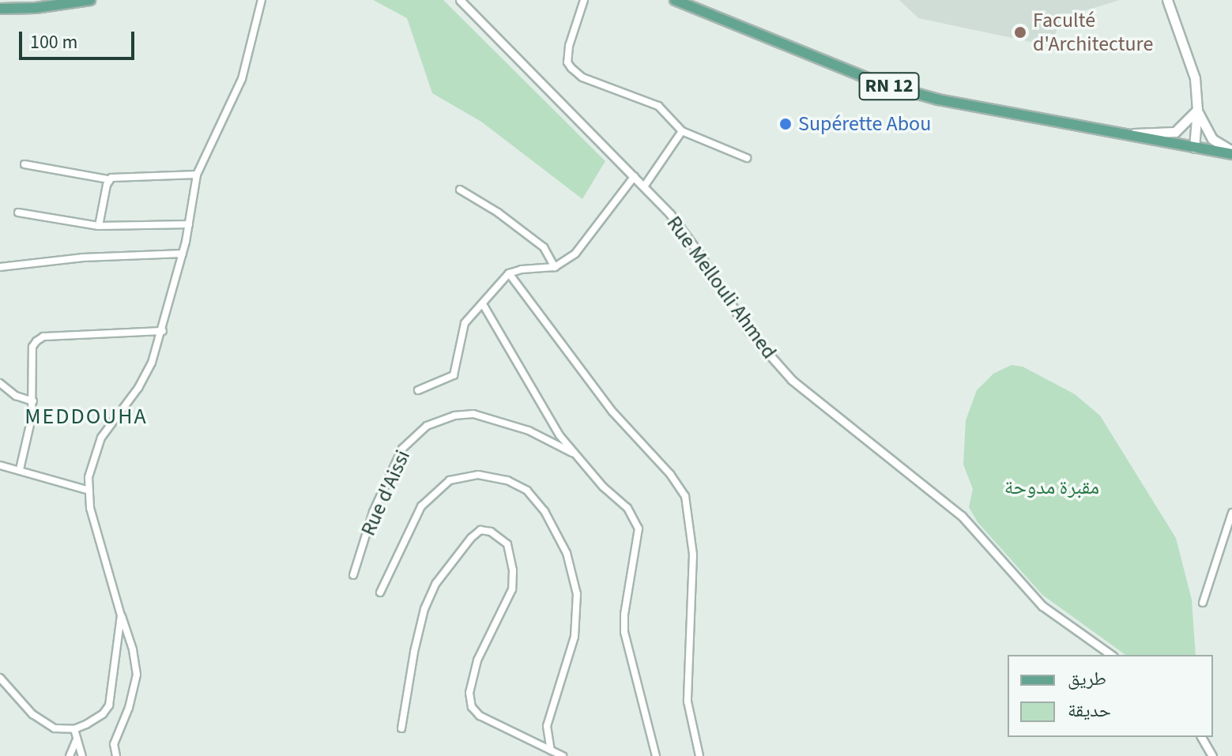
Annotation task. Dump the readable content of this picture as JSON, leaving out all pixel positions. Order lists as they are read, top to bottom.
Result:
{
  "streets": {
    "main road": ["RN 12"],
    "street": ["Rue Mellouli Ahmed", "Rue d'Aissi"]
  },
  "districts": ["MEDDOUHA"],
  "parks": ["مقبرة مدوحة"],
  "places": ["Faculté d'Architecture", "Supérette Abou"],
  "legend": ["طريق", "حديقة"],
  "scale_bar": "100 m"
}
